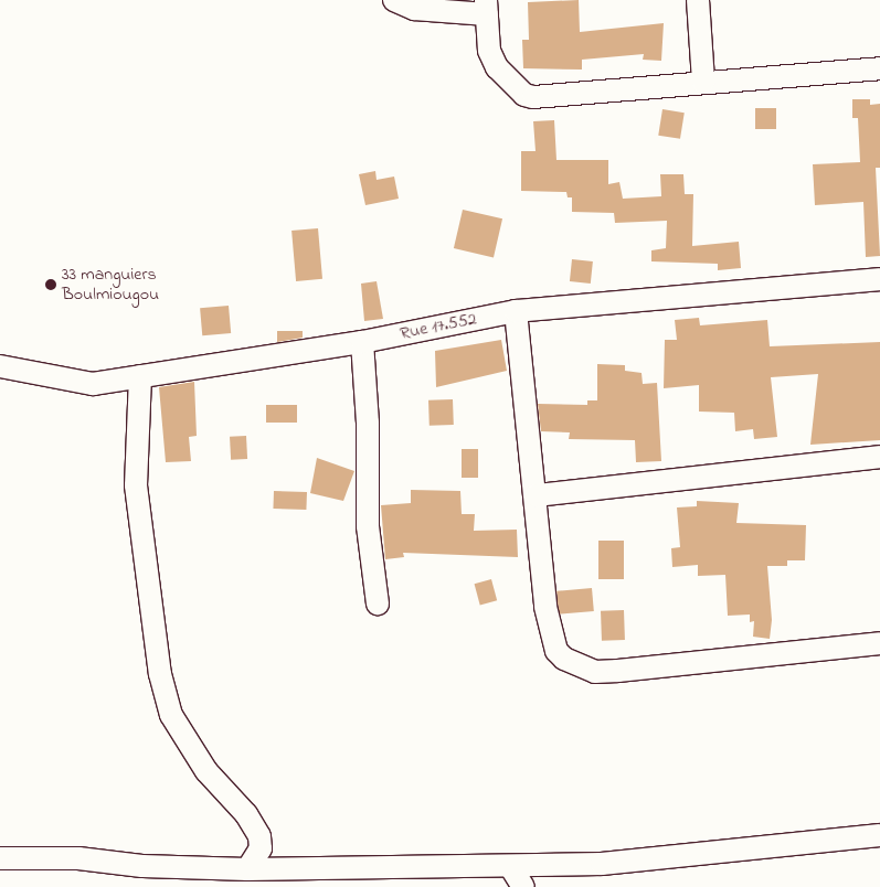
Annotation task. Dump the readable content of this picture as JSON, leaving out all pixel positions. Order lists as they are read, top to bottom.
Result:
{
  "streets": {
    "street": ["Rue 17.552"]
  },
  "places": ["33 manguiers Boulmiougou"]
}
